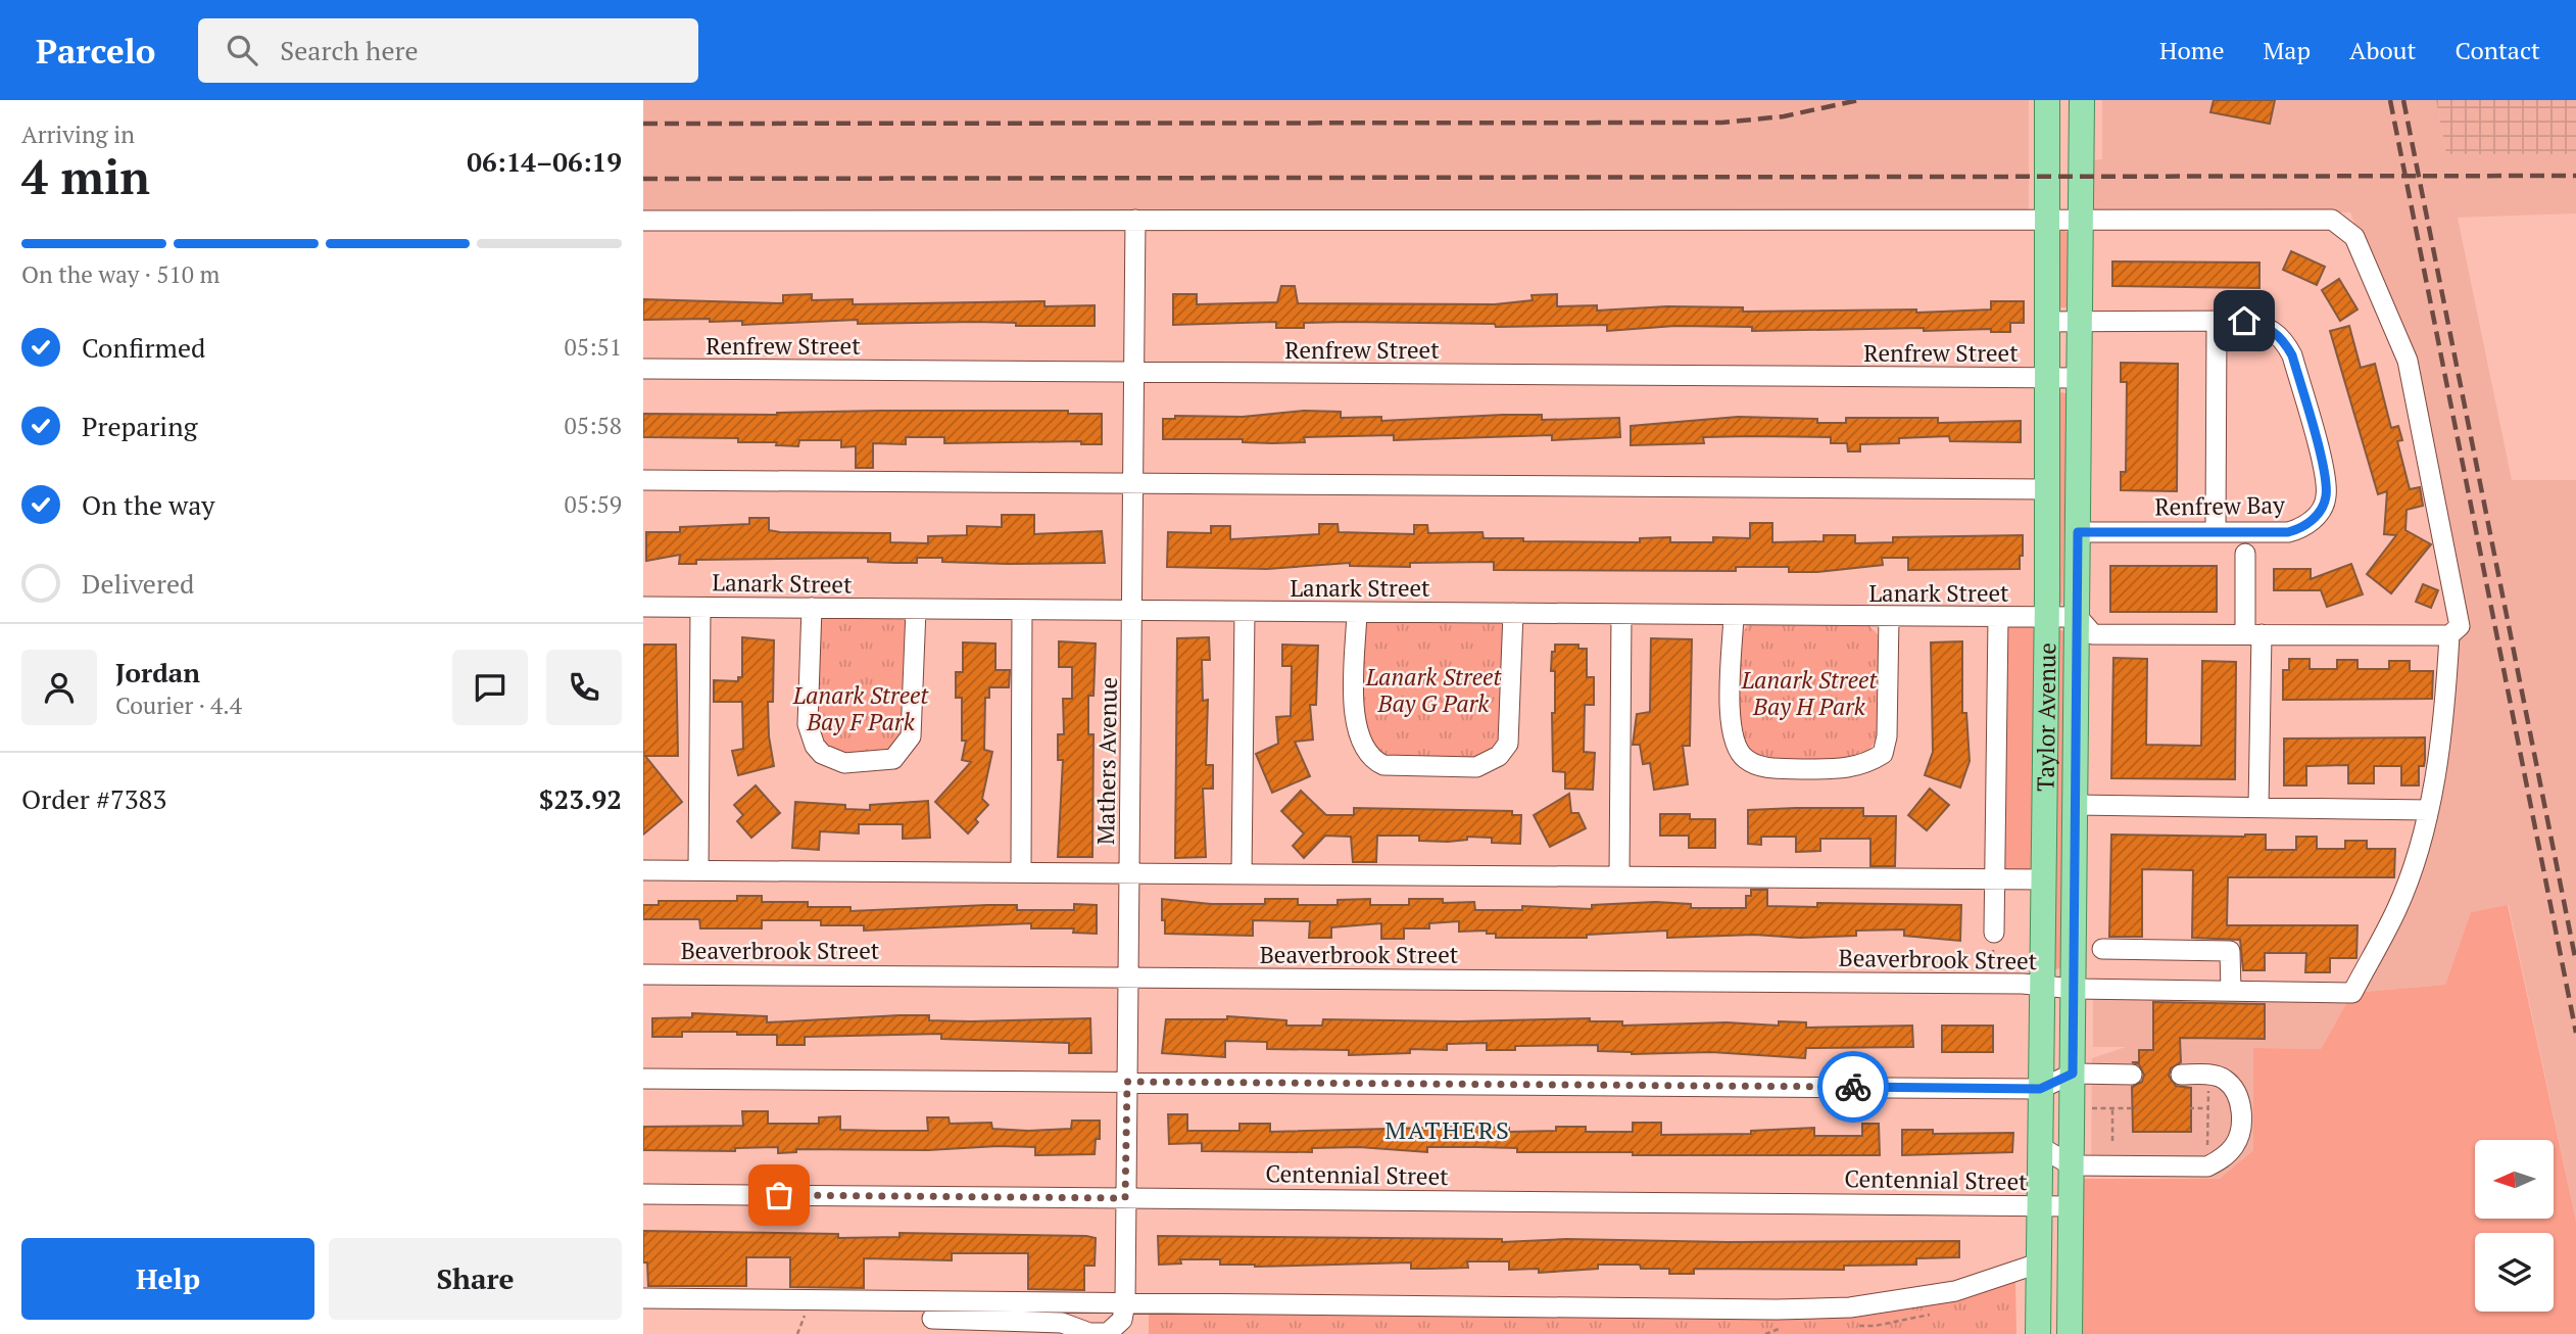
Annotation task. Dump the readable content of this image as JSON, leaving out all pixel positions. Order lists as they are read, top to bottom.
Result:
{
  "streets": {
    "main road": ["Taylor Avenue"],
    "street": [
      "Renfrew Street",
      "Renfrew Bay",
      "Lanark Street",
      "Mathers Avenue",
      "Beaverbrook Street",
      "Centennial Street"
    ]
  },
  "crossings": [
    ["Renfrew Street", "Taylor Avenue"],
    ["Renfrew Street", "Mathers Avenue"],
    ["Renfrew Bay", "Taylor Avenue"],
    ["Lanark Street", "Taylor Avenue"],
    ["Lanark Street", "Mathers Avenue"],
    ["Taylor Avenue", "Beaverbrook Street"],
    ["Taylor Avenue", "Centennial Street"],
    ["Mathers Avenue", "Beaverbrook Street"],
    ["Mathers Avenue", "Centennial Street"]
  ],
  "districts": ["MATHERS"],
  "parks": ["Lanark Street Bay G Park", "Lanark Street Bay H Park", "Lanark Street Bay F Park"],
  "north": "left",
  "page": {
    "header": "Parcelo",
    "search": "Search here",
    "nav": [
      "Home",
      "Map",
      "About",
      "Contact"
    ],
    "heading": ["4 min", "Arriving in", "06:14–06:19"],
    "panel": [
      "Jordan",
      "Courier · 4.4",
      "Order #7383",
      "$23.92"
    ],
    "bar": "On the way · 510 m",
    "list": [
      ["Confirmed", "05:51"],
      ["Preparing", "05:58"],
      ["On the way", "05:59"],
      "Delivered"
    ],
    "buttons": ["Help", "Share"]
  }
}
